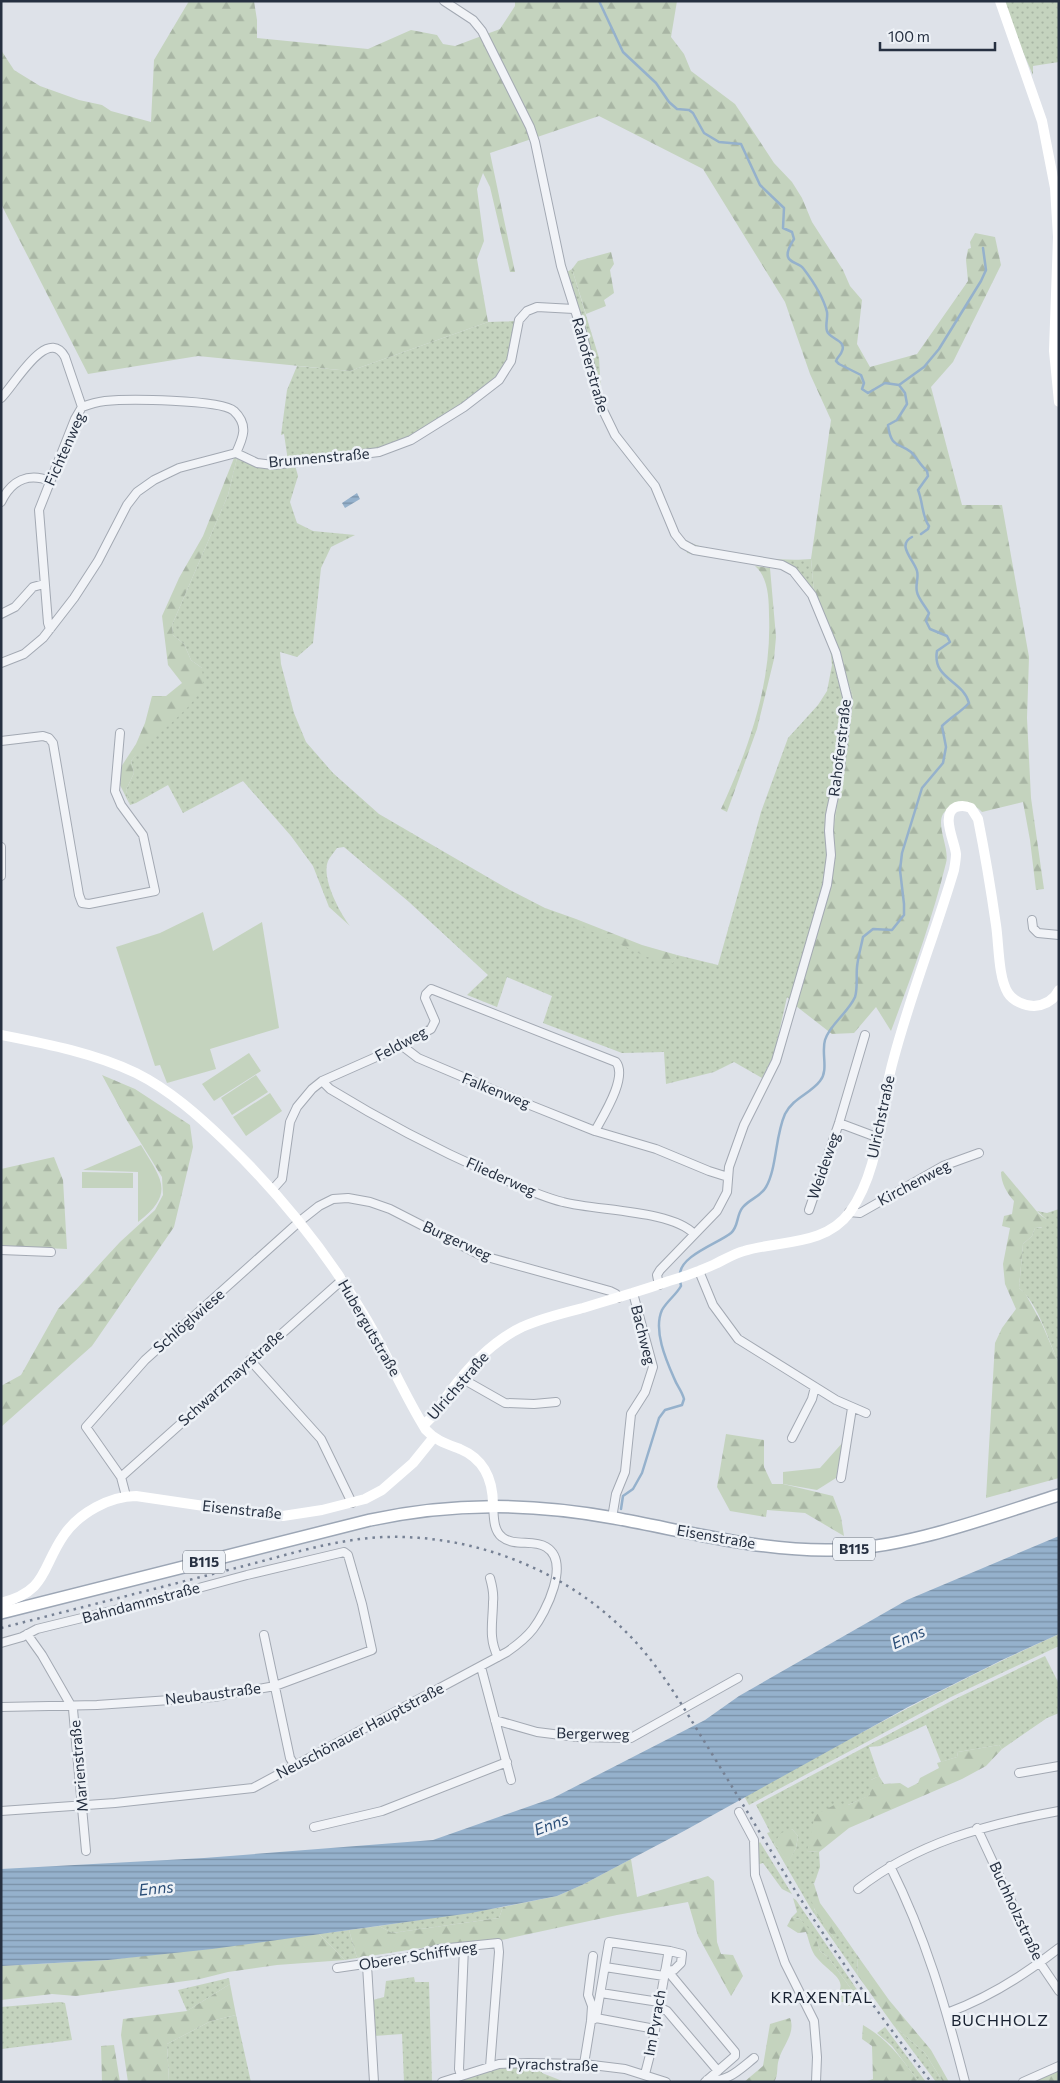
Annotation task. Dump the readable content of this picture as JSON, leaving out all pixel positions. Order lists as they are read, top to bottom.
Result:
{
  "streets": {
    "main road": ["Eisenstraße", "B115"],
    "street": [
      "Rahoferstraße",
      "Fichtenweg",
      "Brunnenstraße",
      "Feldweg",
      "Falkenweg",
      "Ulrichstraße",
      "Weideweg",
      "Fliederweg",
      "Kirchenweg",
      "Burgerweg",
      "Schlöglwiese",
      "Hubergutstraße",
      "Bachweg",
      "Schwarzmayrstraße",
      "Bahndammstraße",
      "Neubaustraße",
      "Neuschönauer Hauptstraße",
      "Bergerweg",
      "Marienstraße",
      "Buchholzstraße",
      "Oberer Schiffweg",
      "Im Pyrach",
      "Pyrachstraße"
    ]
  },
  "crossings": [
    ["Rahoferstraße", "Brunnenstraße"],
    ["Rahoferstraße", "Falkenweg"],
    ["Rahoferstraße", "Ulrichstraße"],
    ["Rahoferstraße", "Fliederweg"],
    ["Fichtenweg", "Brunnenstraße"],
    ["Feldweg", "Falkenweg"],
    ["Feldweg", "Fliederweg"],
    ["Feldweg", "Hubergutstraße"],
    ["Ulrichstraße", "Weideweg"],
    ["Ulrichstraße", "Kirchenweg"],
    ["Ulrichstraße", "Burgerweg"],
    ["Ulrichstraße", "Hubergutstraße"],
    ["Ulrichstraße", "Bachweg"],
    ["Burgerweg", "Schlöglwiese"],
    ["Burgerweg", "Hubergutstraße"],
    ["Schlöglwiese", "Hubergutstraße"],
    ["Schlöglwiese", "Schwarzmayrstraße"],
    ["Hubergutstraße", "Schwarzmayrstraße"],
    ["Hubergutstraße", "Eisenstraße"],
    ["Bachweg", "Eisenstraße"],
    ["Eisenstraße", "Neuschönauer Hauptstraße"],
    ["Bahndammstraße", "Neubaustraße"],
    ["Bahndammstraße", "Marienstraße"],
    ["Neubaustraße", "Marienstraße"],
    ["Neuschönauer Hauptstraße", "Marienstraße"],
    ["Oberer Schiffweg", "Pyrachstraße"],
    ["Im Pyrach", "Pyrachstraße"]
  ],
  "districts": ["KRAXENTAL", "BUCHHOLZ"],
  "water": ["Enns"],
  "scale_bar": "100 m"
}
